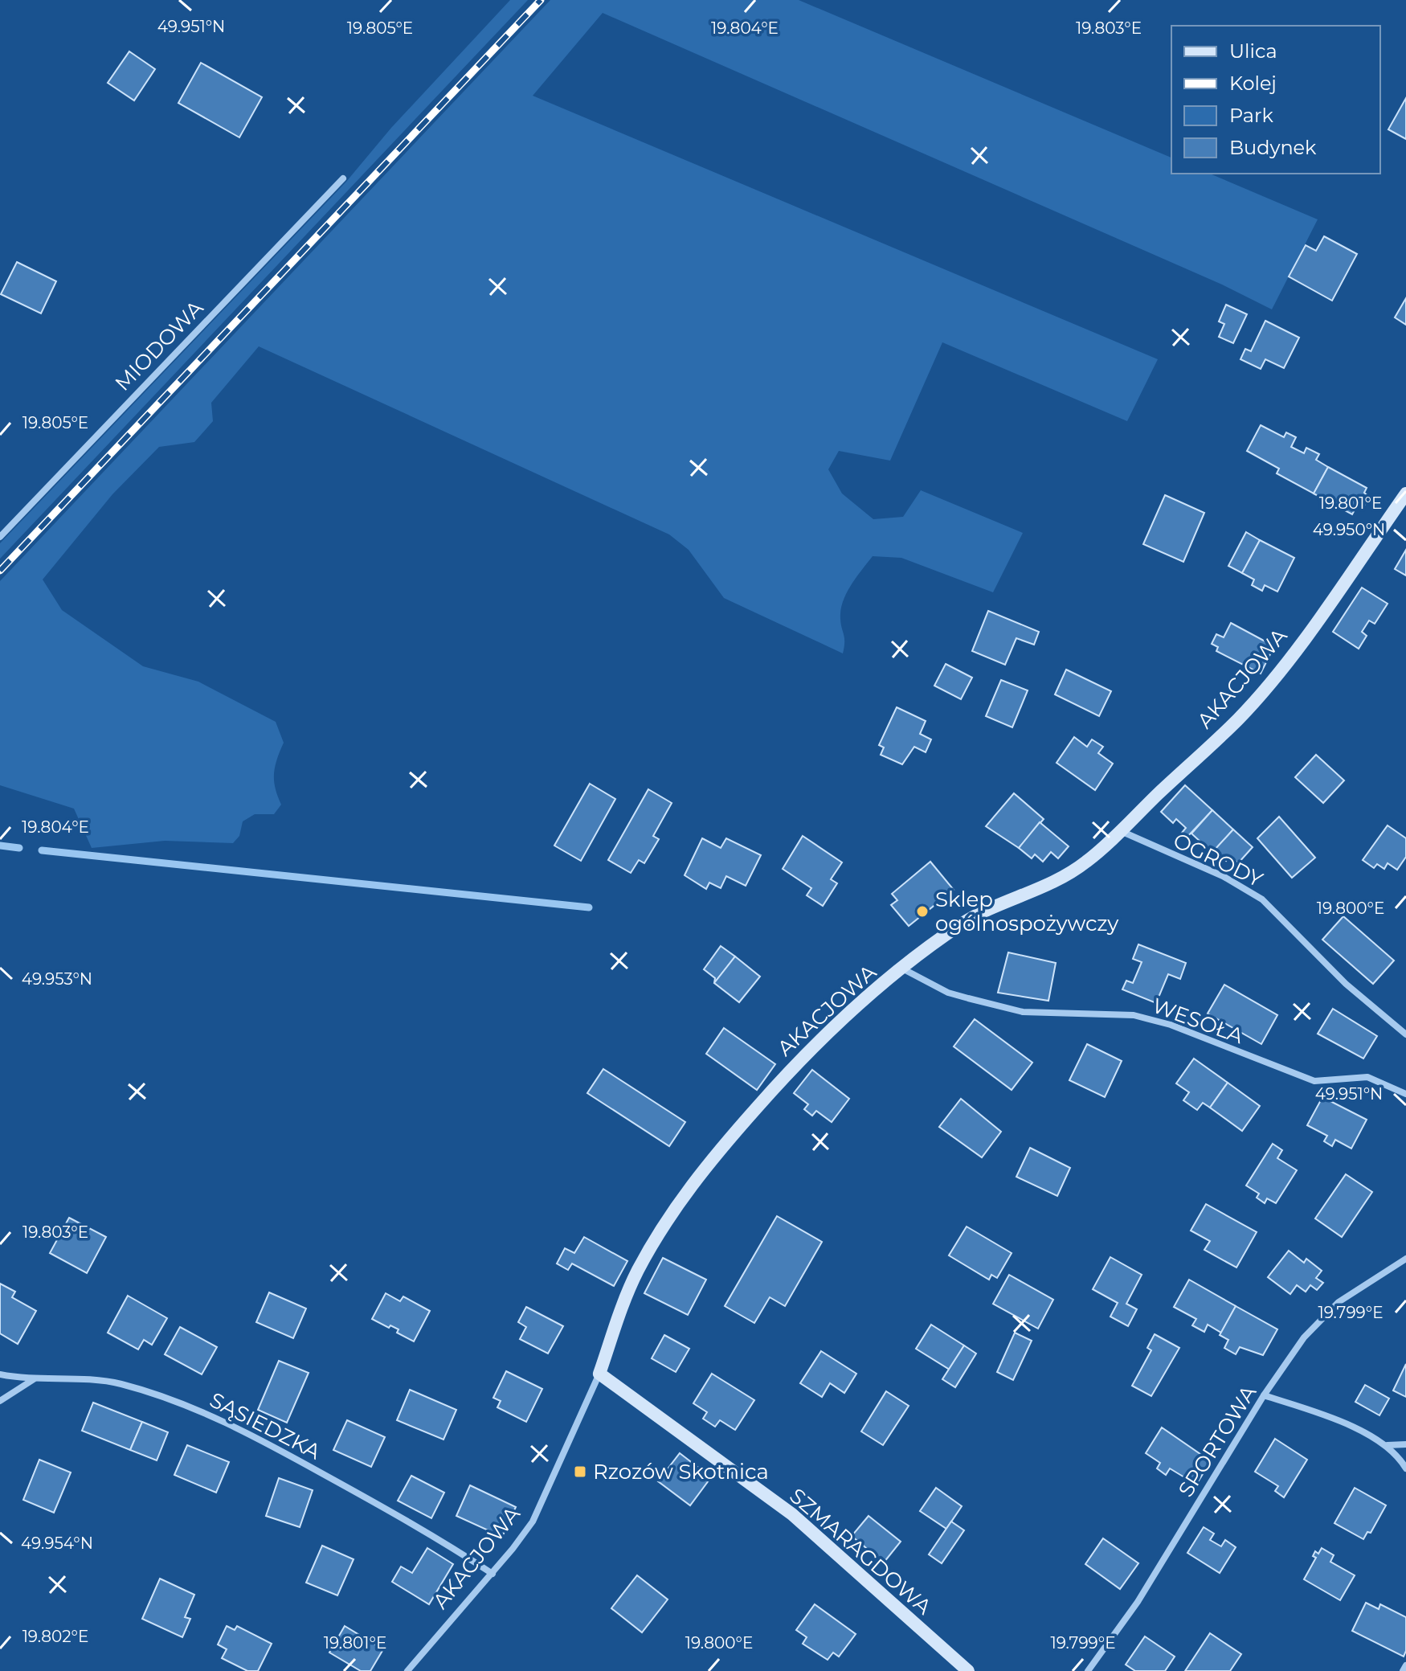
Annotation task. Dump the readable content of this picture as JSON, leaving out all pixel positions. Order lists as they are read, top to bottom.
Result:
{
  "streets": {
    "street": [
      "MIODOWA",
      "AKACJOWA",
      "OGRODY",
      "WESOŁA",
      "SĄSIEDZKA",
      "SPORTOWA",
      "SZMARAGDOWA"
    ]
  },
  "crossings": [
    ["AKACJOWA", "OGRODY"],
    ["AKACJOWA", "WESOŁA"],
    ["AKACJOWA", "SĄSIEDZKA"],
    ["AKACJOWA", "SZMARAGDOWA"]
  ],
  "places": {
    "other": ["Sklep ogólnospożywczy"],
    "transit": ["Rzozów Skotnica"]
  },
  "legend": [
    "Ulica",
    "Kolej",
    "Park",
    "Budynek"
  ],
  "coordinates": [
    "49.951°N",
    "19.805°E",
    "19.803°E",
    "19.804°E",
    "19.801°E",
    "49.950°N",
    "19.800°E",
    "49.953°N",
    "19.799°E",
    "49.954°N",
    "19.802°E"
  ]
}
